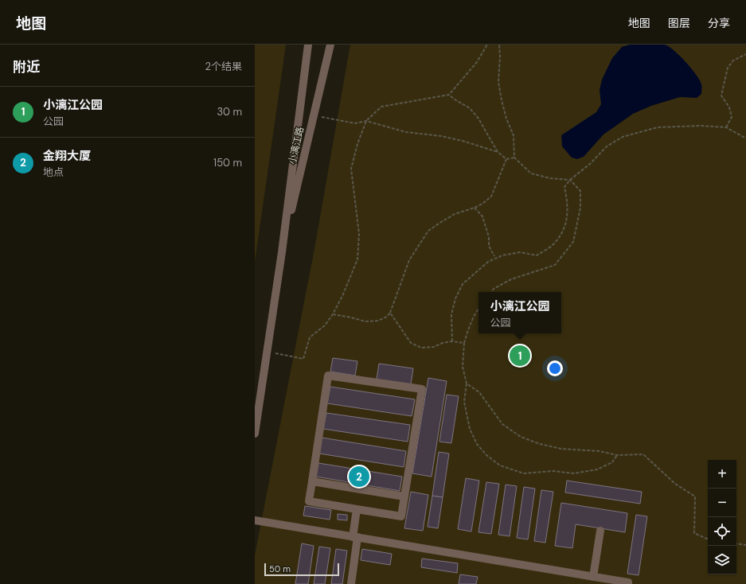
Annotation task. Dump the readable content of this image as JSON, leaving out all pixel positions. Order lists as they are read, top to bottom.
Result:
{
  "streets": {
    "street": ["小漓江路"]
  },
  "scale_bar": "50 m",
  "page": {
    "header": "地图",
    "nav": ["地图", "图层", "分享"],
    "heading": ["附近", "2个结果"],
    "list": [
      {
        "mark": "1",
        "name": "小漓江公园",
        "note": "公园",
        "value": "30 m"
      },
      {
        "mark": "2",
        "name": "金翔大厦",
        "note": "地点",
        "value": "150 m"
      }
    ],
    "popup": ["小漓江公园", "公园"],
    "pins": ["1", "2"],
    "map_buttons": ["+", "−"],
    "scale": "50 m"
  }
}
